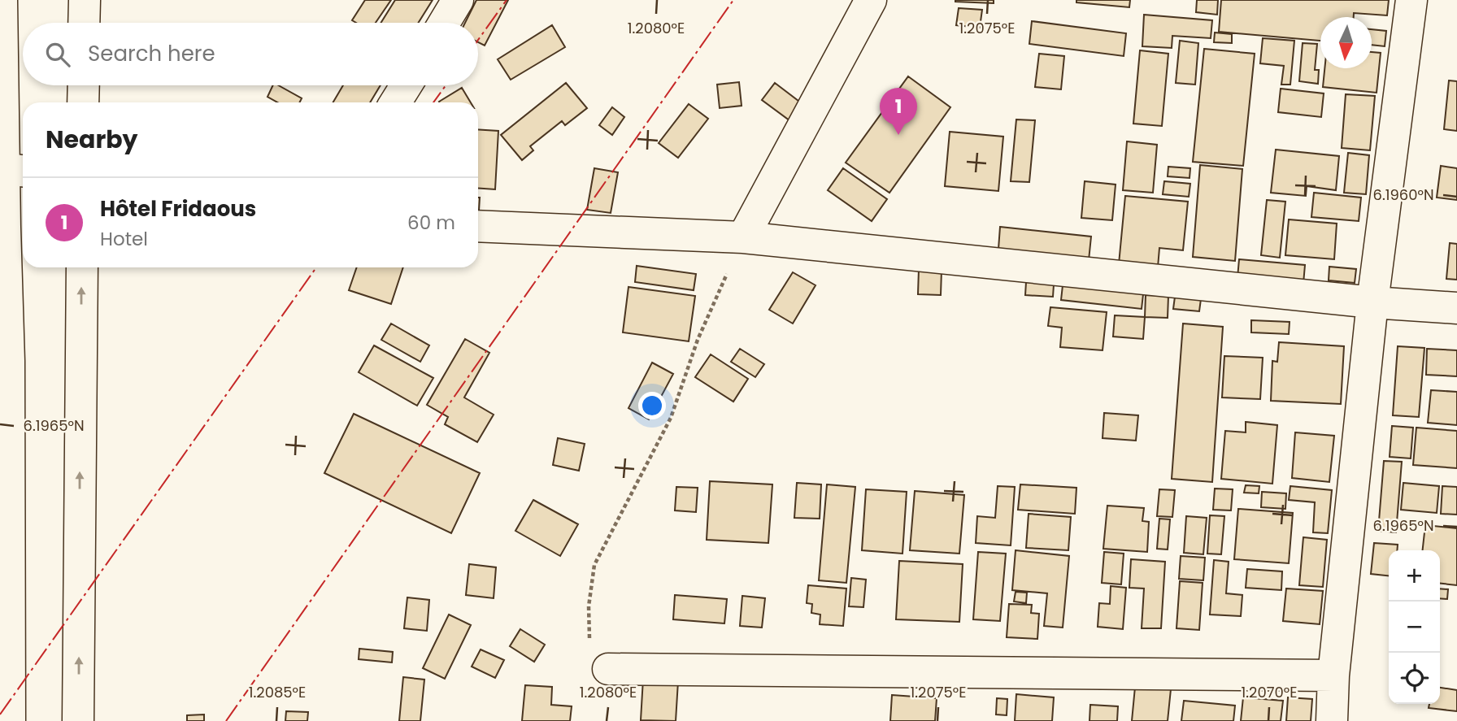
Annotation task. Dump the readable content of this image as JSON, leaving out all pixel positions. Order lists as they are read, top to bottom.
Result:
{
  "north": "bottom",
  "page": {
    "search": "Search here",
    "pins": "1",
    "heading": "Nearby",
    "list": [
      {
        "mark": "1",
        "name": "Hôtel Fridaous",
        "note": "Hotel",
        "value": "60 m"
      }
    ],
    "map_buttons": ["+", "−"]
  },
  "coordinates": [
    "1.2080°E",
    "1.2075°E",
    "6.1960°N",
    "6.1965°N",
    "1.2085°E",
    "1.2070°E"
  ]
}
